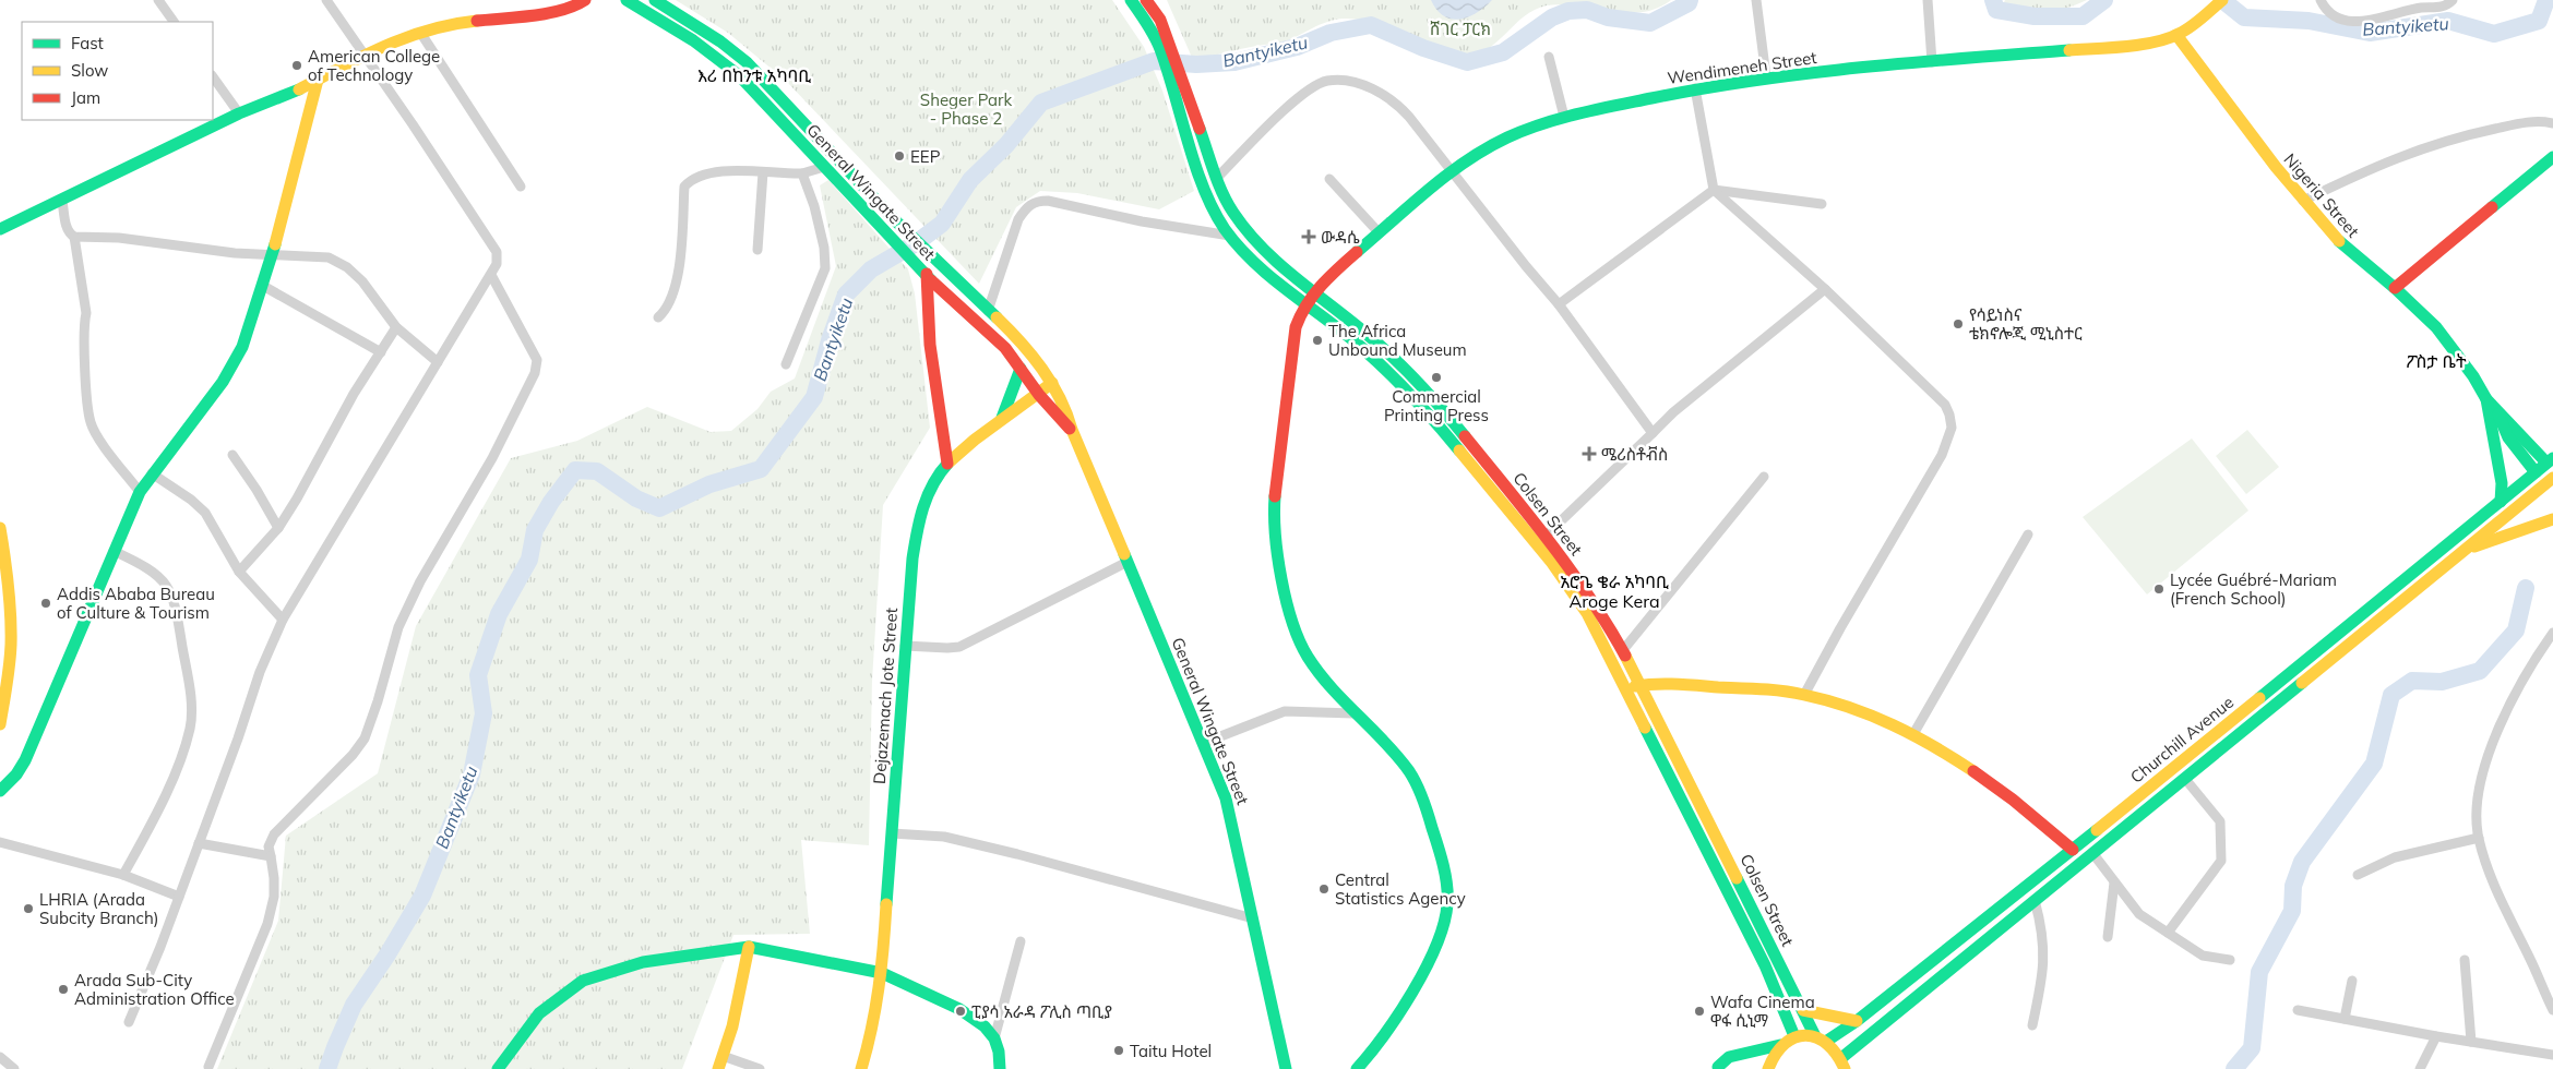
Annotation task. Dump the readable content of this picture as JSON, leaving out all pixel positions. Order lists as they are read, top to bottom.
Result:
{
  "streets": {
    "main road": [
      "Wendimeneh Street",
      "General Wingate Street",
      "Nigeria Street",
      "Colsen Street",
      "Dejazemach Jote Street",
      "Churchill Avenue"
    ]
  },
  "crossings": [
    ["Wendimeneh Street", "Nigeria Street"],
    ["Wendimeneh Street", "Colsen Street"],
    ["General Wingate Street", "Dejazemach Jote Street"],
    ["Nigeria Street", "Churchill Avenue"],
    ["Colsen Street", "Churchill Avenue"]
  ],
  "districts": ["እሪ በከንቱ አካባቢ", "ፖስታ ቤት", "አሮጌ ቄራ አካባቢ Aroge Kera"],
  "water": ["Bantyiketu"],
  "parks": ["ሸገር ፓርክ", "Sheger Park - Phase 2"],
  "places": {
    "other": [
      "American College of Technology",
      "EEP",
      "የሳይነስና ቴክኖሎጂ ሚኒስተር",
      "The Africa Unbound Museum",
      "Commercial Printing Press",
      "Lycée Guébré-Mariam (French School)",
      "Addis Ababa Bureau of Culture & Tourism",
      "Central Statistics Agency",
      "LHRIA (Arada Subcity Branch)",
      "Arada Sub-City Administration Office",
      "ፒያሳ አራዳ ፖሊስ ጣቢያ",
      "Wafa Cinema ዋፋ ሲኒማ",
      "Taitu Hotel"
    ],
    "health": ["ውዳሴ", "ሜሪስቶቭስ"]
  },
  "legend": ["Fast", "Slow", "Jam"]
}
